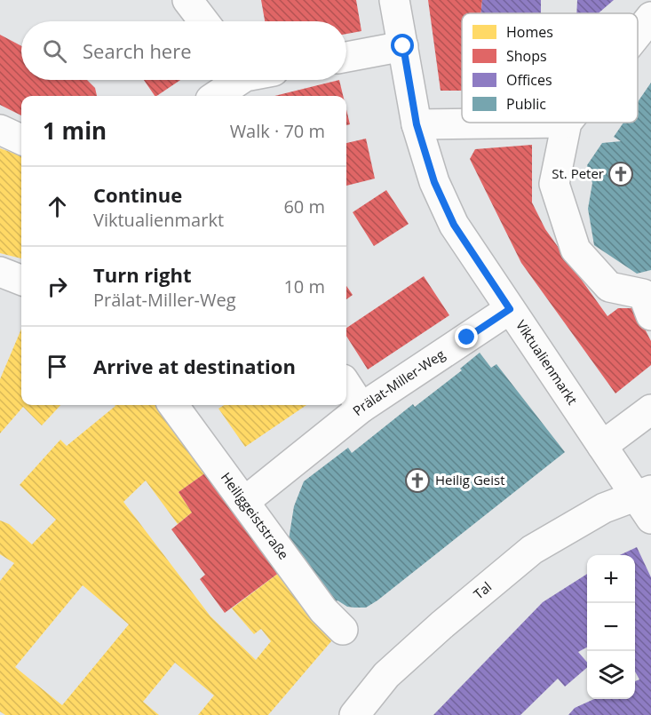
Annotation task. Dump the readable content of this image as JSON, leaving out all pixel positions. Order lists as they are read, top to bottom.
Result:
{
  "streets": {
    "street": [
      "Viktualienmarkt",
      "Prälat-Miller-Weg",
      "Heiliggeiststraße",
      "Tal"
    ]
  },
  "crossings": [
    ["Viktualienmarkt", "Prälat-Miller-Weg"],
    ["Viktualienmarkt", "Tal"],
    ["Prälat-Miller-Weg", "Heiliggeiststraße"]
  ],
  "places": {
    "church": ["St. Peter", "Heilig Geist"]
  },
  "legend": [
    "Homes",
    "Shops",
    "Offices",
    "Public"
  ],
  "page": {
    "search": "Search here",
    "heading": ["1 min", "Walk · 70 m"],
    "list": [
      ["Continue", "Viktualienmarkt", "60 m"],
      ["Turn right", "Prälat-Miller-Weg", "10 m"],
      "Arrive at destination"
    ],
    "map_buttons": ["+", "−"]
  }
}
